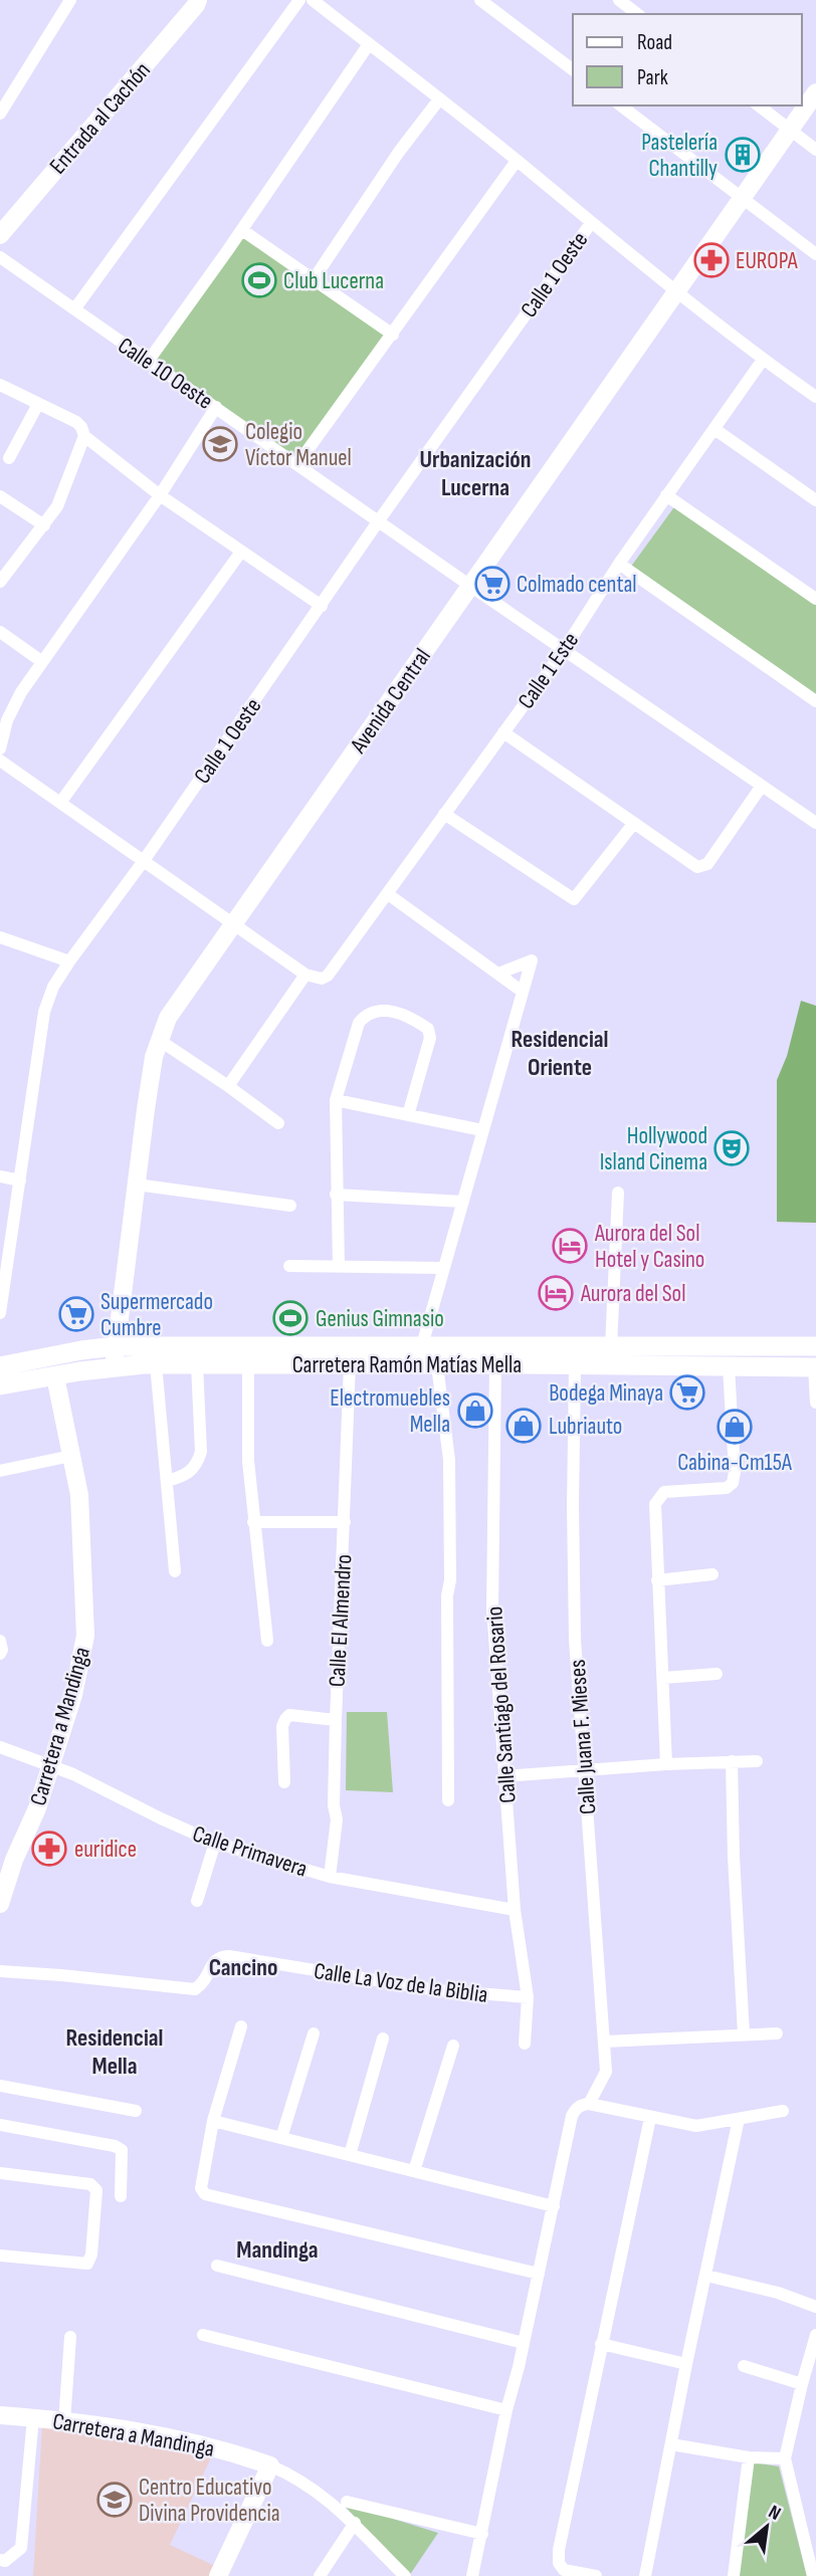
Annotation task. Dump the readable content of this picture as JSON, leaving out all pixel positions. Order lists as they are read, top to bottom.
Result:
{
  "streets": {
    "main road": [
      "Entrada al Cachón",
      "Avenida Central",
      "Carretera Ramón Matías Mella",
      "Carretera a Mandinga"
    ],
    "street": [
      "Calle 1 Oeste",
      "Calle 10 Oeste",
      "Calle 1 Este",
      "Calle El Almendro",
      "Calle Santiago del Rosario",
      "Calle Juana F. Mieses",
      "Calle Primavera",
      "Calle La Voz de la Biblia"
    ]
  },
  "crossings": [
    ["Calle 1 Oeste", "Calle 10 Oeste"],
    ["Calle 10 Oeste", "Calle 1 Este"],
    ["Calle 10 Oeste", "Avenida Central"],
    ["Avenida Central", "Carretera Ramón Matías Mella"],
    ["Carretera Ramón Matías Mella", "Calle El Almendro"],
    ["Carretera Ramón Matías Mella", "Calle Santiago del Rosario"],
    ["Carretera Ramón Matías Mella", "Carretera a Mandinga"],
    ["Carretera Ramón Matías Mella", "Calle Juana F. Mieses"],
    ["Calle El Almendro", "Calle Primavera"],
    ["Calle Santiago del Rosario", "Calle Primavera"],
    ["Calle Santiago del Rosario", "Calle La Voz de la Biblia"],
    ["Carretera a Mandinga", "Calle Primavera"]
  ],
  "districts": [
    "Urbanización Lucerna",
    "Residencial Oriente",
    "Cancino",
    "Residencial Mella",
    "Mandinga"
  ],
  "places": {
    "building": ["Pastelería Chantilly"],
    "pharmacy": ["EUROPA", "euridice"],
    "sports": ["Club Lucerna", "Genius Gimnasio"],
    "school or university": ["Colegio Víctor Manuel", "Centro Educativo Divina Providencia"],
    "supermarket": ["Colmado cental", "Supermercado Cumbre", "Bodega Minaya"],
    "theatre": ["Hollywood Island Cinema"],
    "hotel": ["Aurora del Sol Hotel y Casino", "Aurora del Sol"],
    "shop": ["Electromuebles Mella", "Lubriauto", "Cabina-Cm15A"]
  },
  "legend": ["Road", "Park"],
  "north": "top right"
}
